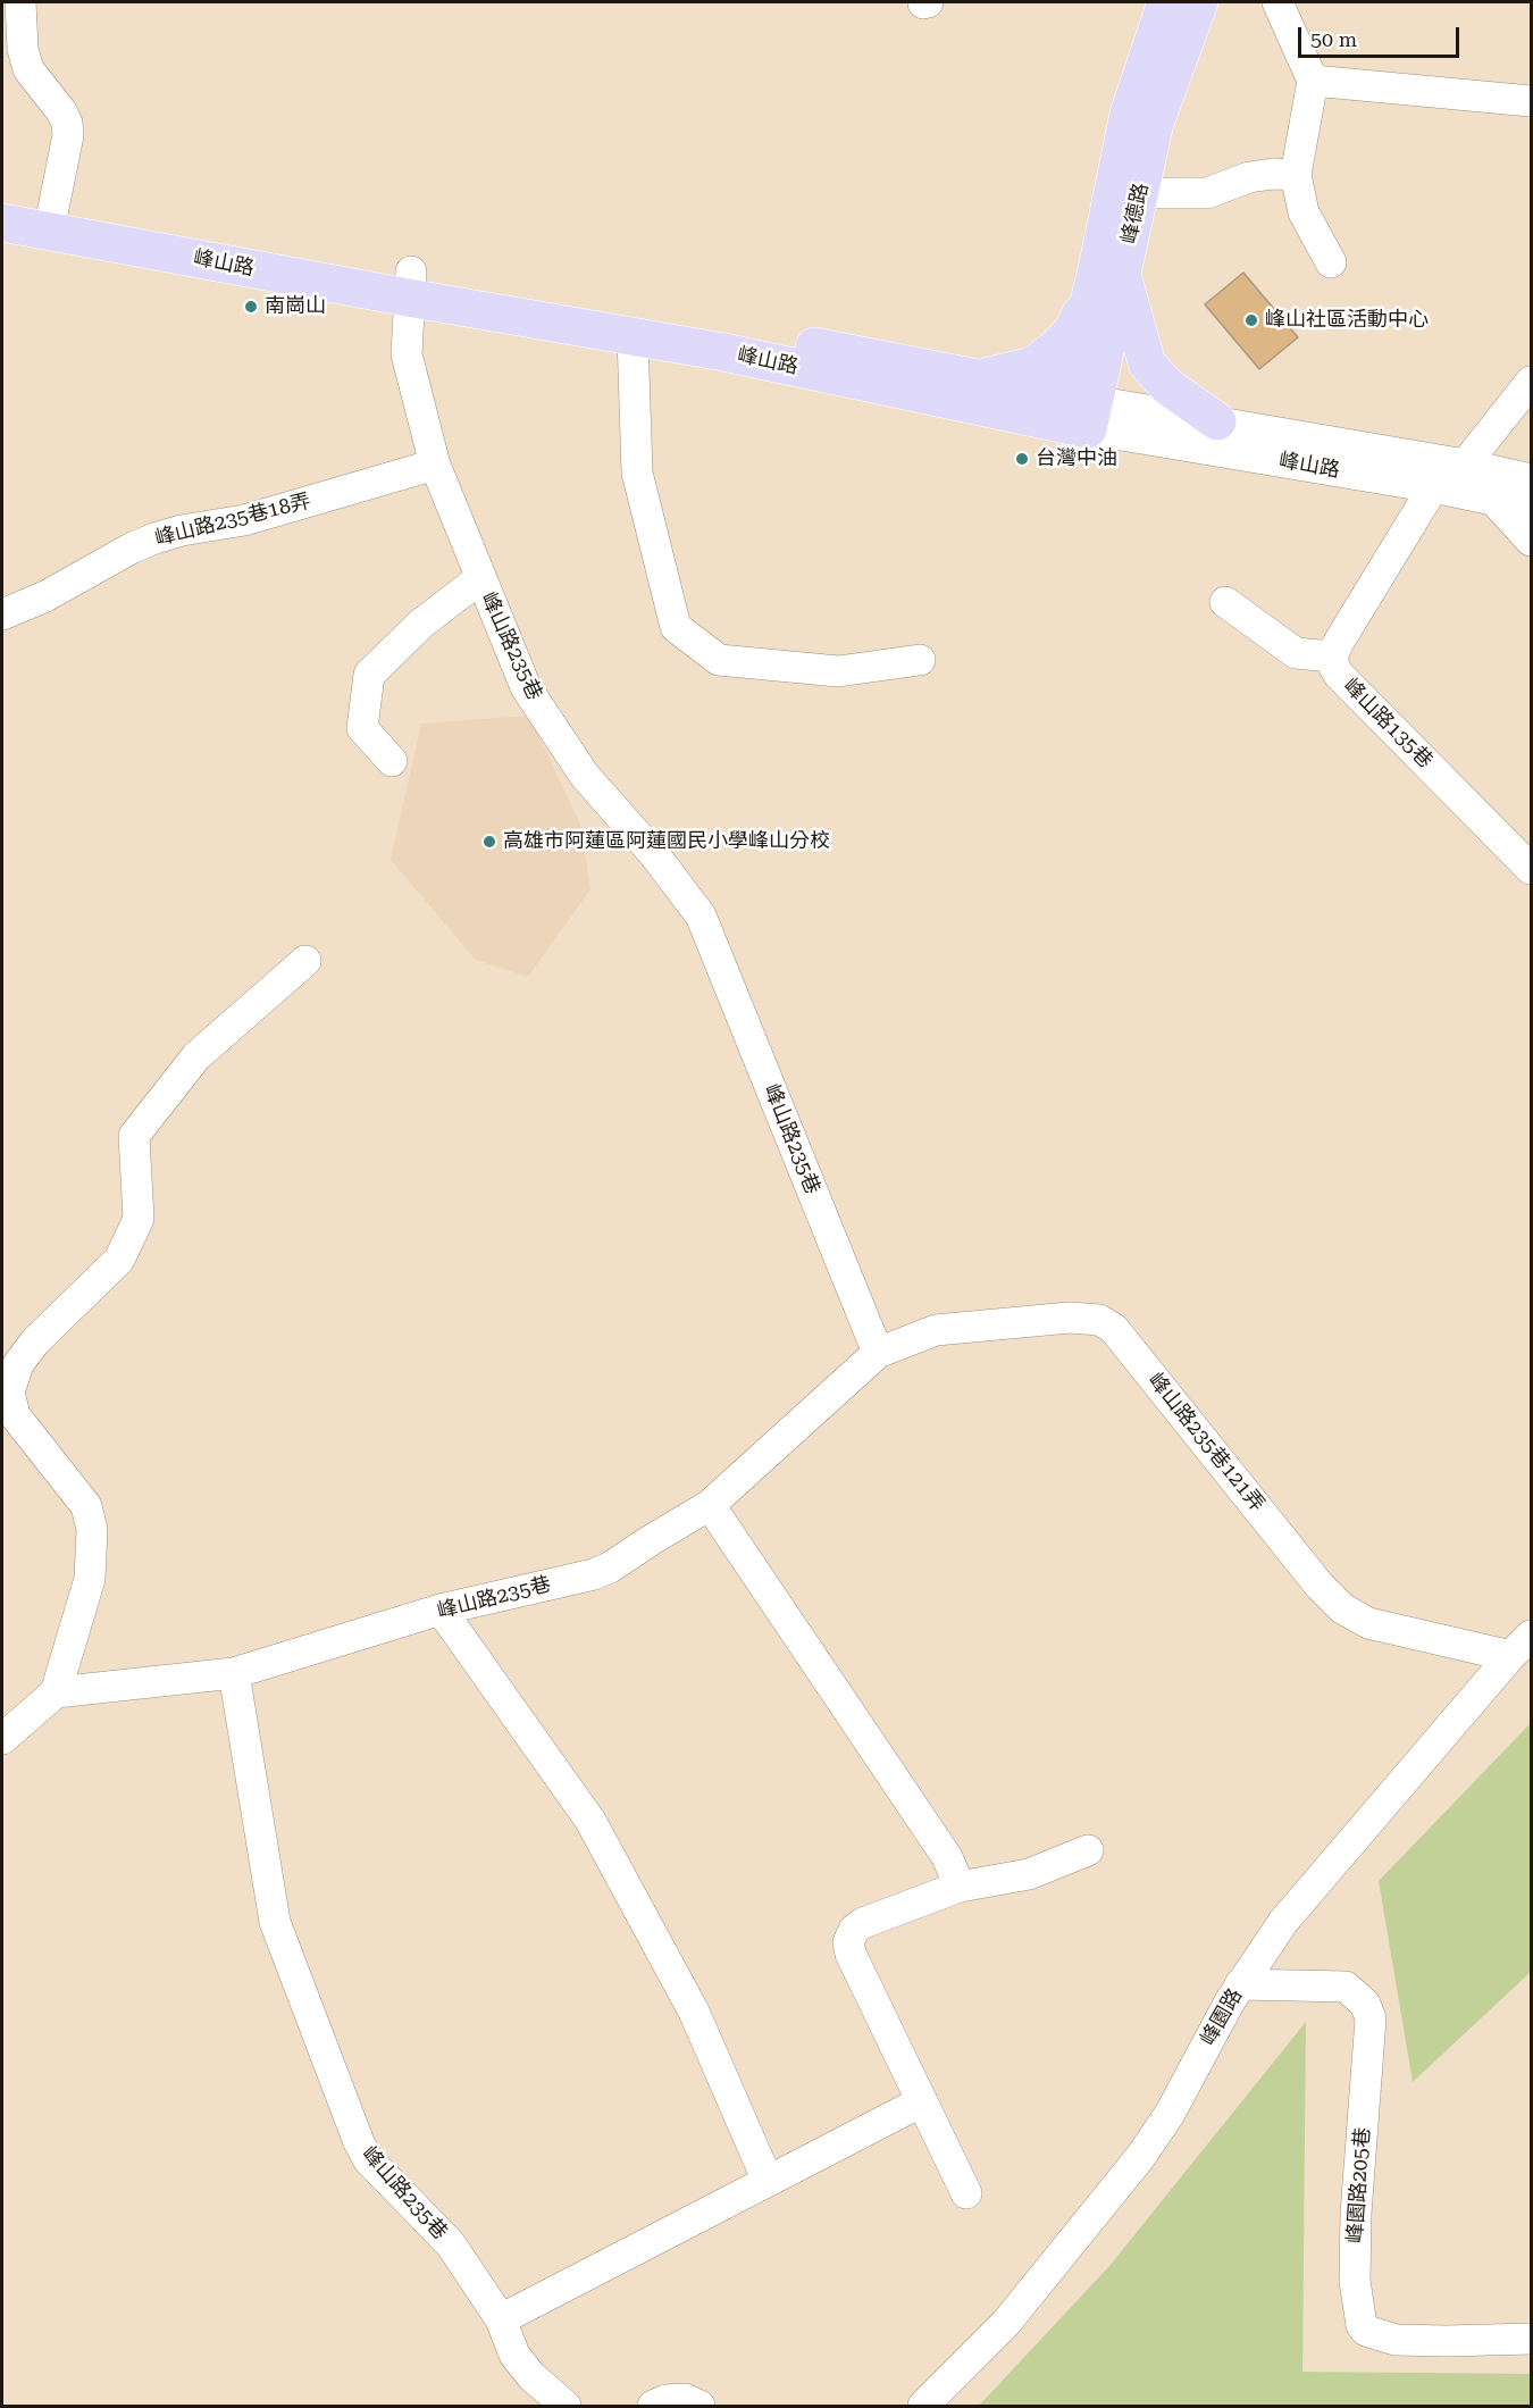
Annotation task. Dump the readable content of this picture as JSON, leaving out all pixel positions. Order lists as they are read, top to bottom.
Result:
{
  "streets": {
    "main road": ["峰德路", "峰山路"],
    "street": [
      "峰山路235巷18弄",
      "峰山路235巷",
      "峰山路135巷",
      "峰山路235巷121弄",
      "峰園路",
      "峰園路205巷"
    ]
  },
  "crossings": [
    ["峰德路", "峰山路"],
    ["峰山路", "峰山路235巷"],
    ["峰山路", "峰山路135巷"],
    ["峰山路235巷18弄", "峰山路235巷"],
    ["峰山路235巷", "峰山路235巷121弄"],
    ["峰山路235巷121弄", "峰園路"],
    ["峰園路", "峰園路205巷"]
  ],
  "places": [
    "南崗山",
    "峰山社區活動中心",
    "台灣中油",
    "高雄市阿蓮區阿蓮國民小學峰山分校"
  ],
  "scale_bar": "50 m"
}
